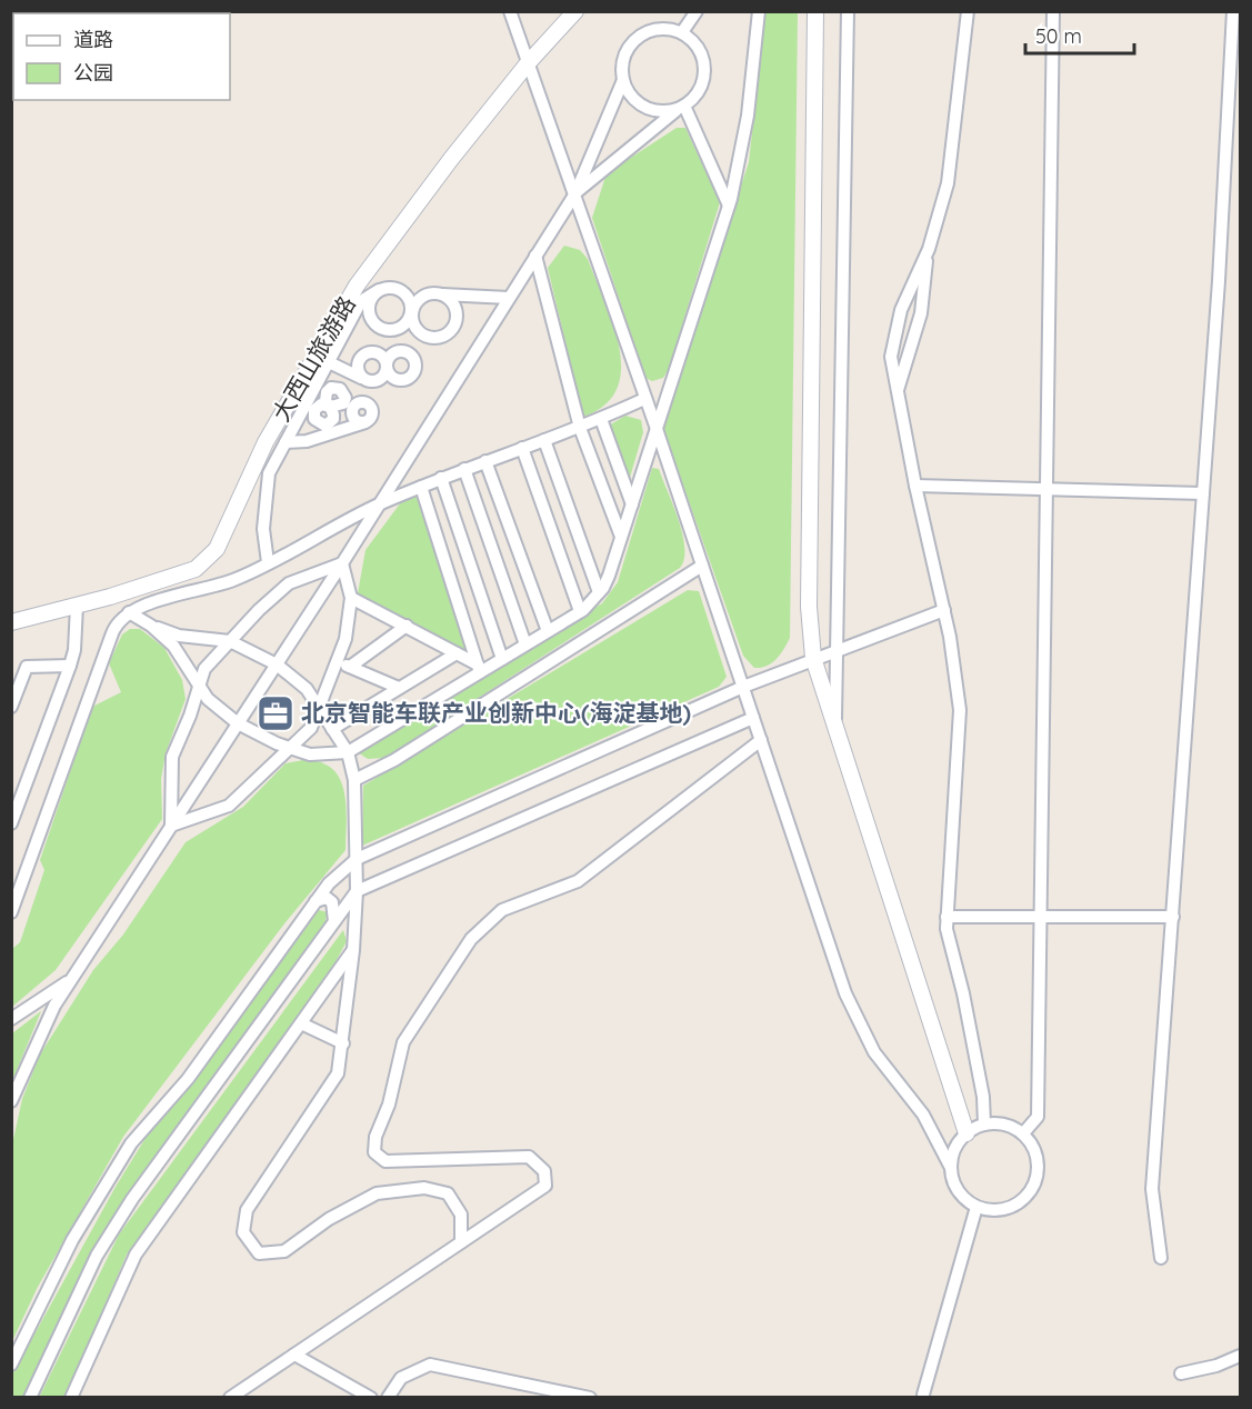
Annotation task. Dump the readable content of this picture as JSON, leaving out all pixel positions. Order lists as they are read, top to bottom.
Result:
{
  "streets": {
    "street": ["大西山旅游路"]
  },
  "places": {
    "office": ["北京智能车联产业创新中心(海淀基地)"]
  },
  "legend": ["道路", "公园"],
  "scale_bar": "50 m"
}
